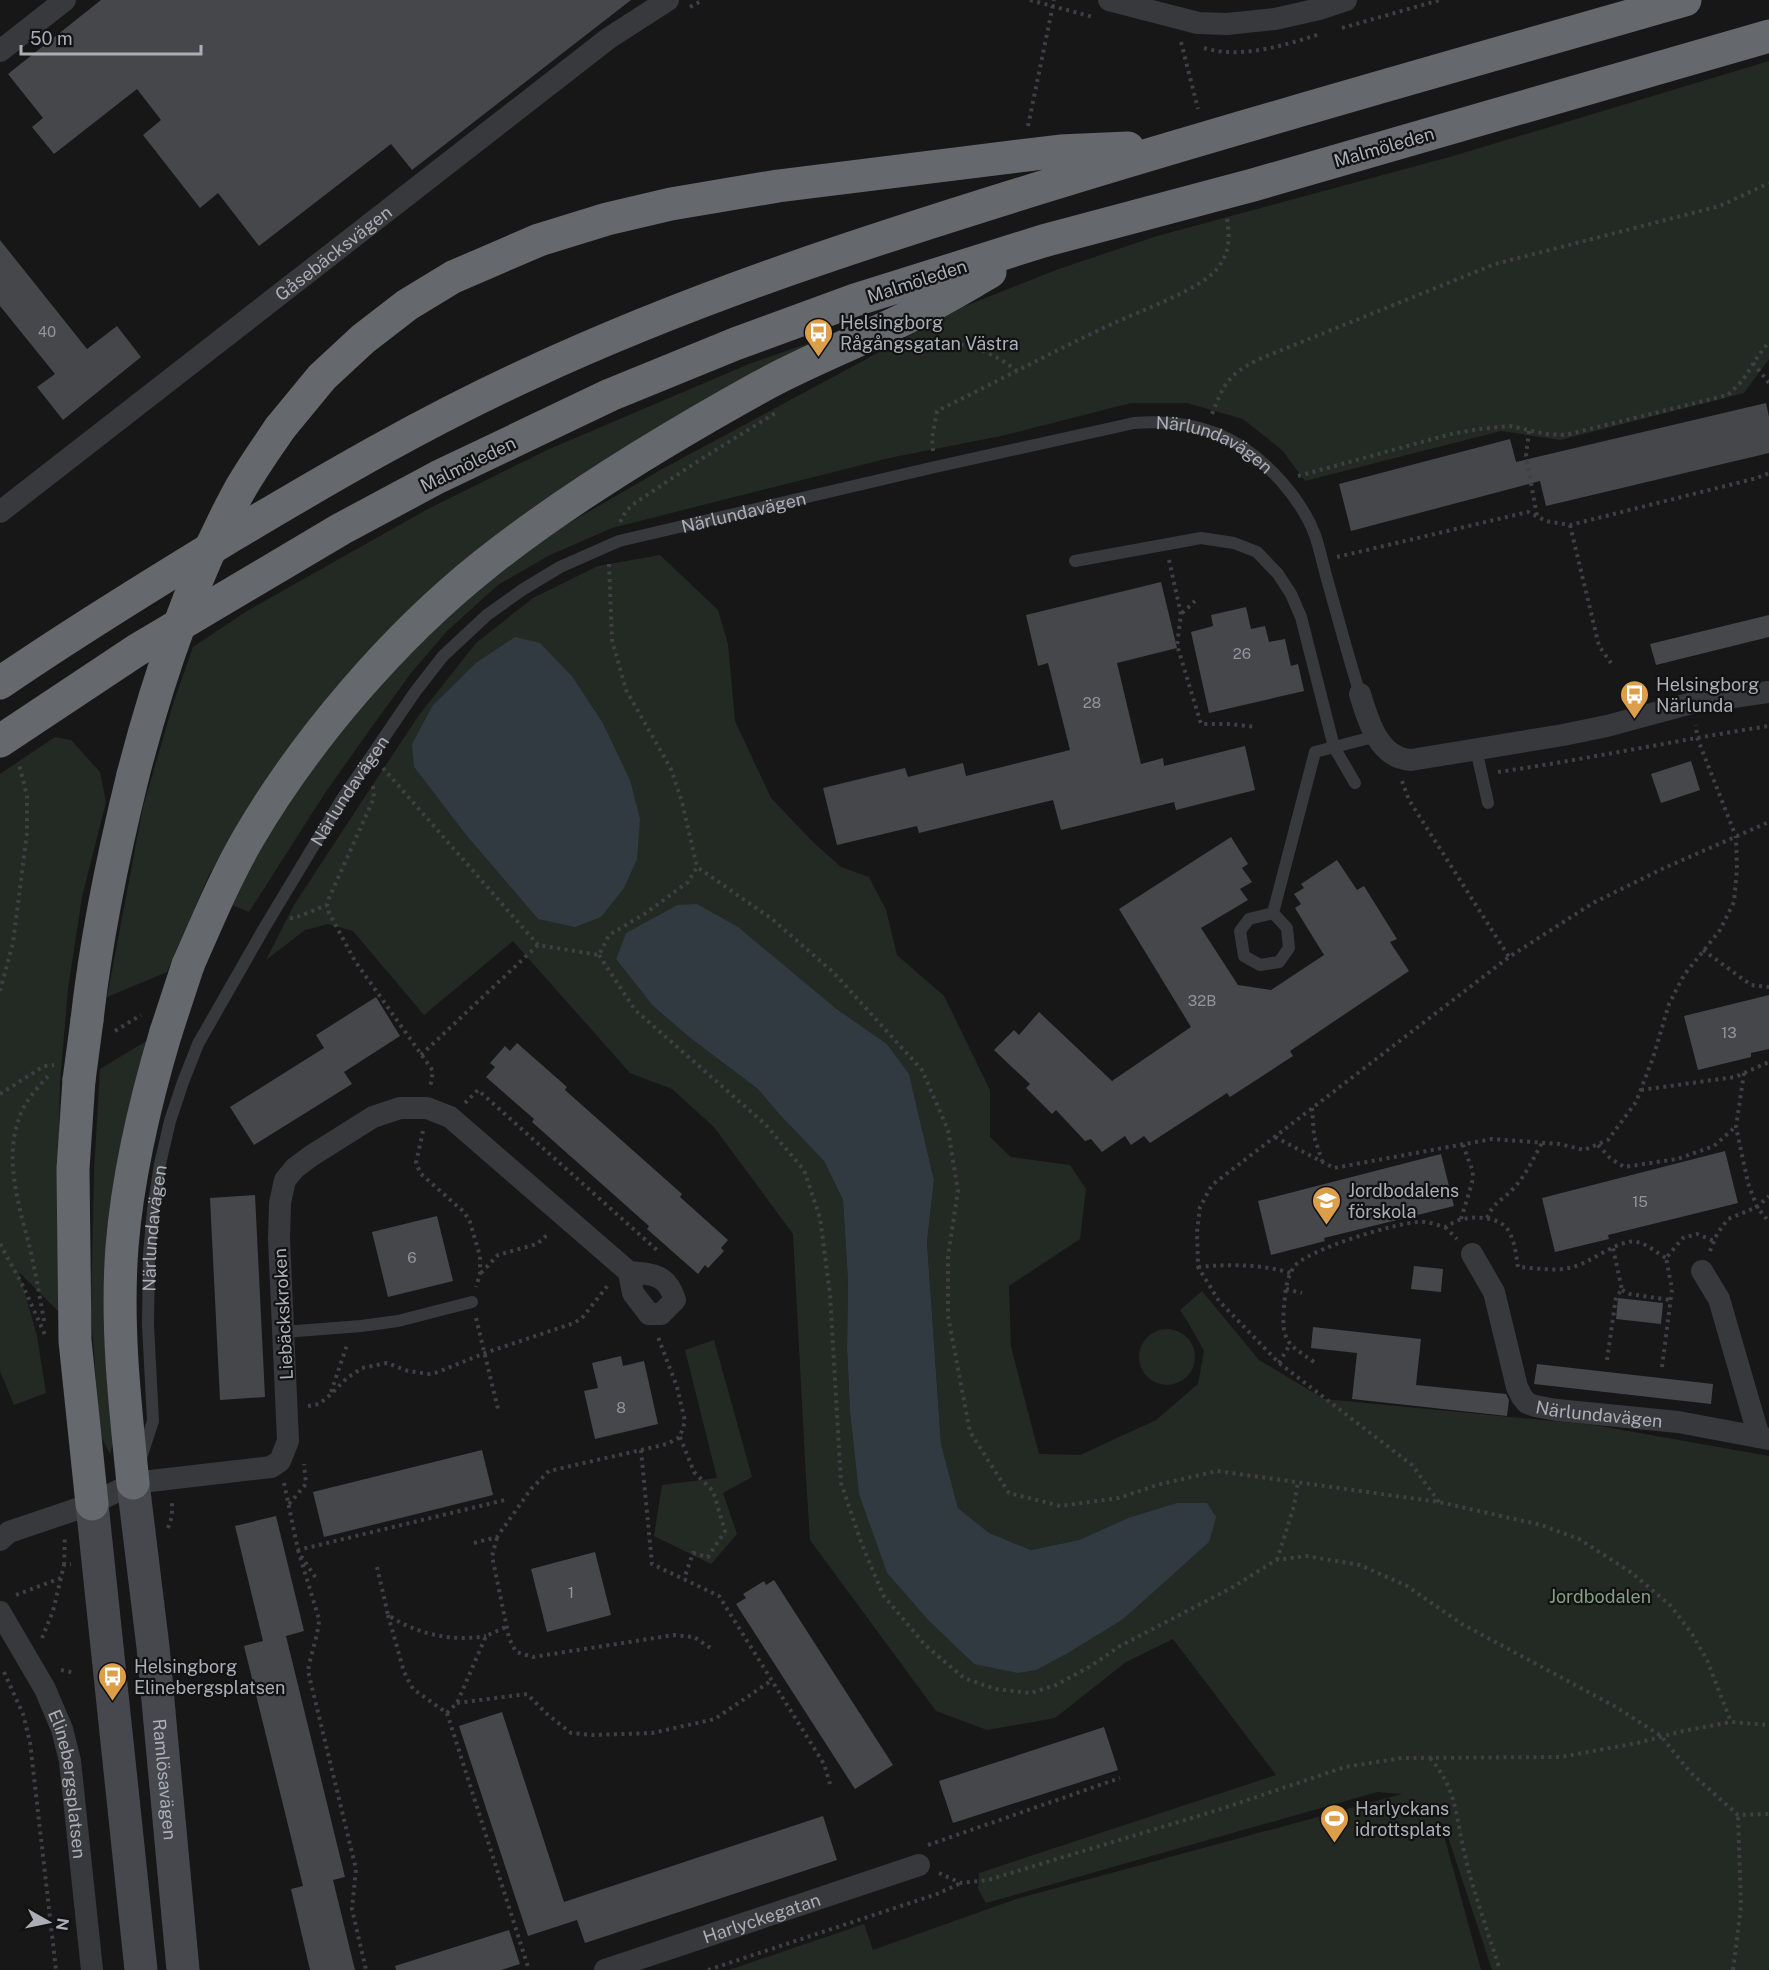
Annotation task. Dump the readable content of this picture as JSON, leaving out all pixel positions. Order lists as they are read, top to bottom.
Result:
{
  "streets": {
    "highway": ["Malmöleden"],
    "street": [
      "Gåsebäcksvägen",
      "Närlundavägen",
      "Liebäckskroken",
      "Ramlösavägen",
      "Elinebergsplatsen",
      "Harlyckegatan"
    ]
  },
  "crossings": [
    ["Närlundavägen", "Ramlösavägen"]
  ],
  "parks": ["Jordbodalen"],
  "places": {
    "bus stop": ["Helsingborg Rågångsgatan Västra", "Helsingborg Närlunda", "Helsingborg Elinebergsplatsen"],
    "school or university": ["Jordbodalens förskola"],
    "sports": ["Harlyckans idrottsplats"]
  },
  "house_numbers": [
    "40",
    "26",
    "28",
    "32B",
    "13",
    "15",
    "6",
    "8",
    "1"
  ],
  "scale_bar": "50 m",
  "north": "right"
}
